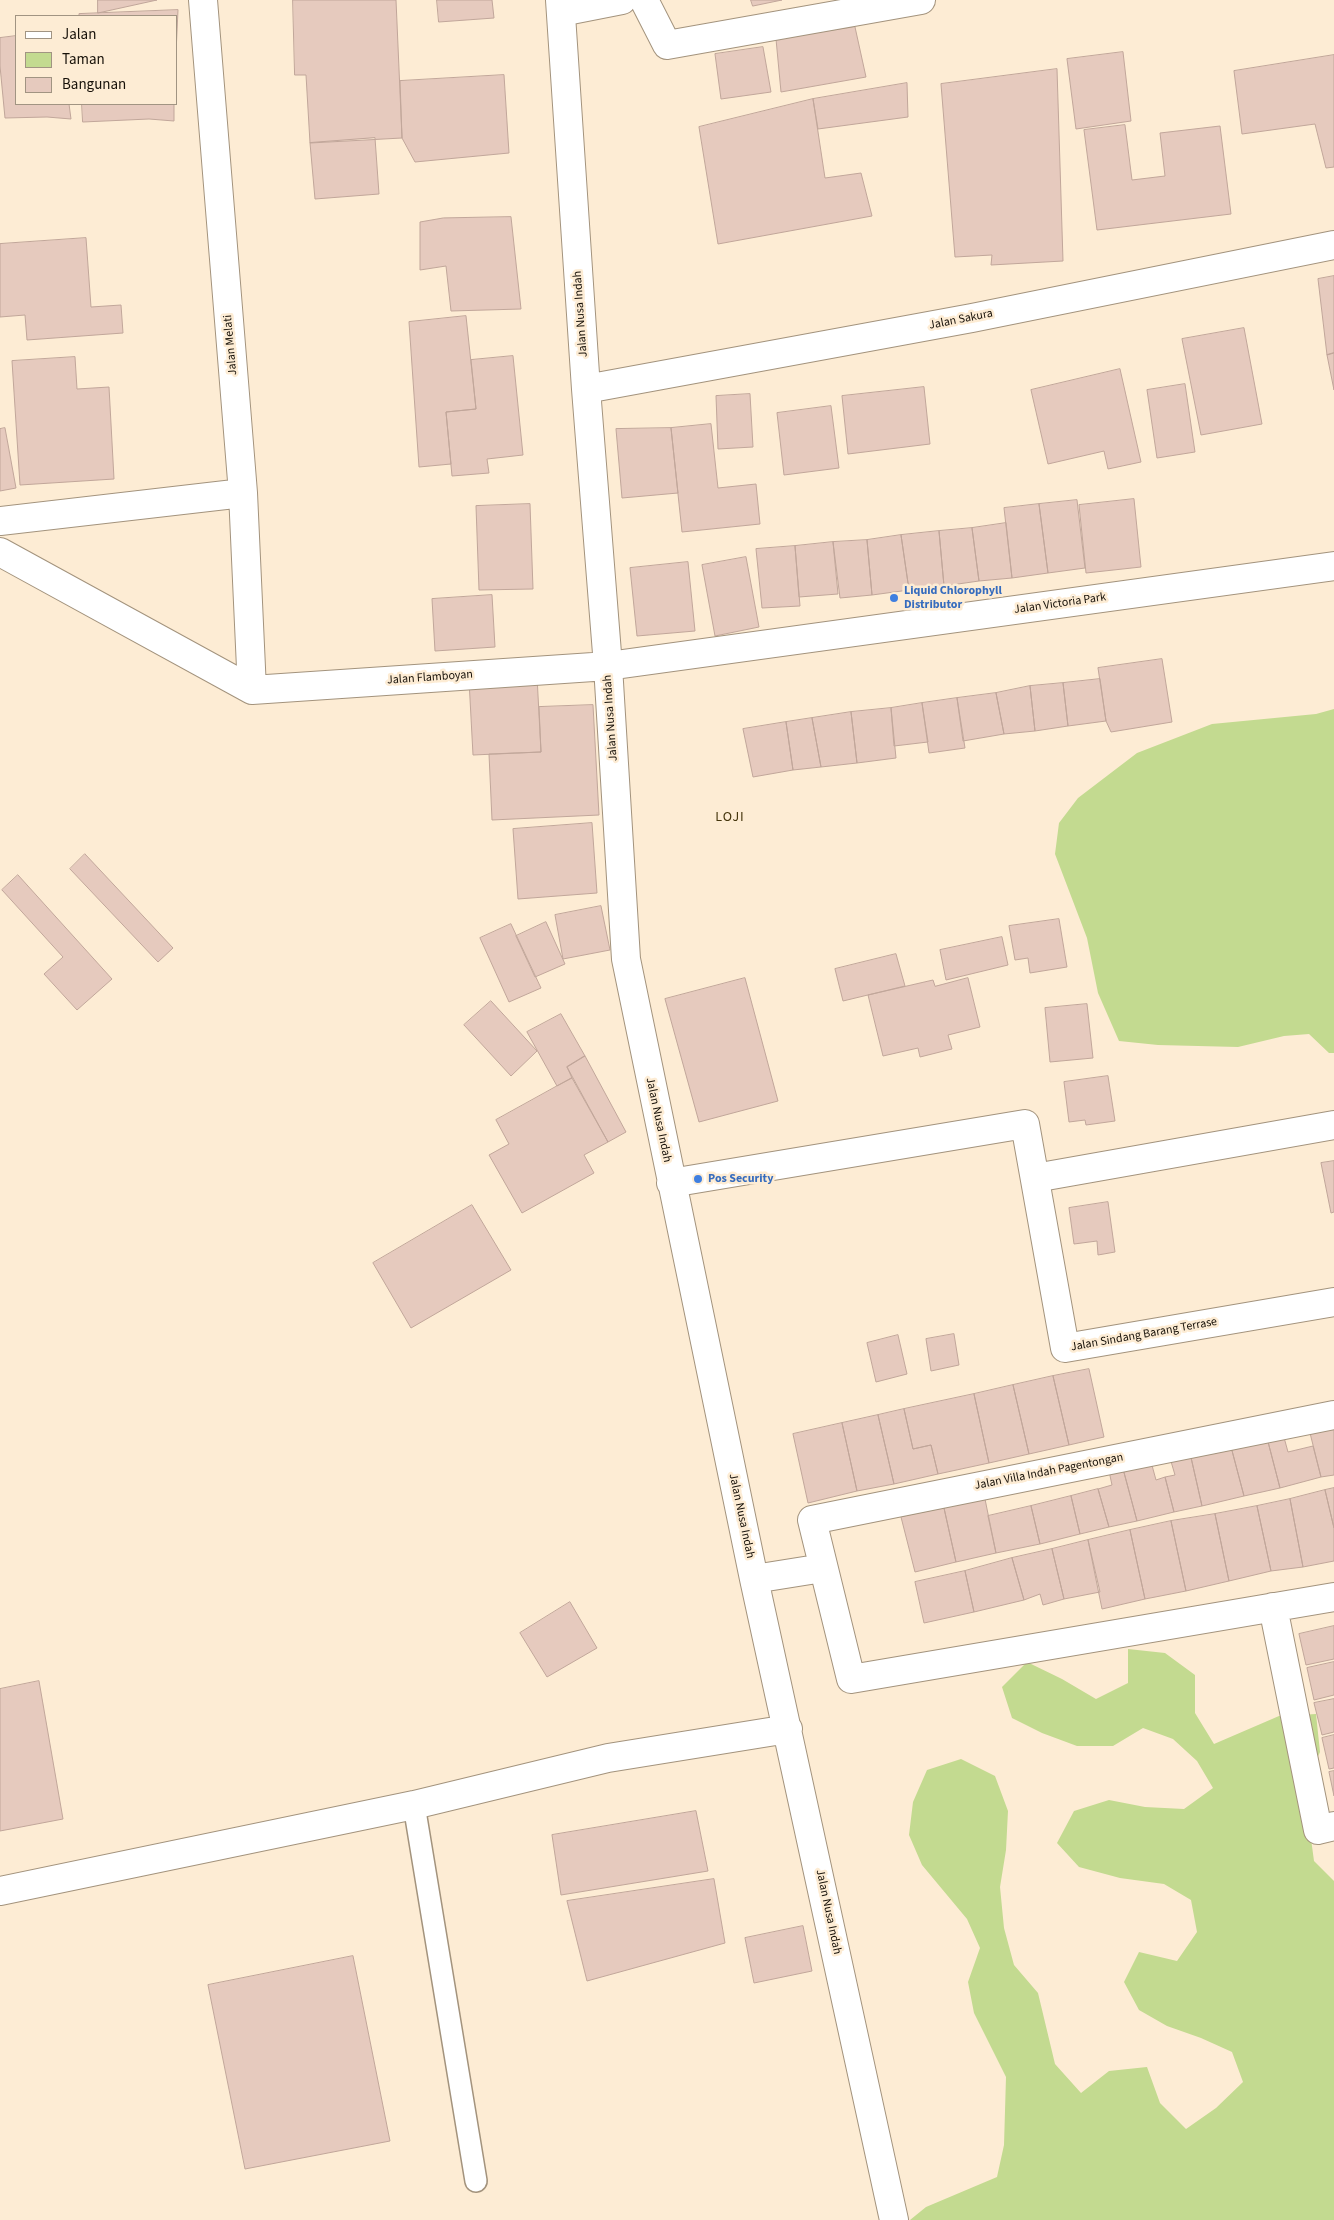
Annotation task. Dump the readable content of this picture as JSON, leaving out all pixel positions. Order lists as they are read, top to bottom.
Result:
{
  "streets": {
    "street": [
      "Jalan Nusa Indah",
      "Jalan Sakura",
      "Jalan Melati",
      "Jalan Victoria Park",
      "Jalan Flamboyan",
      "Jalan Sindang Barang Terrase",
      "Jalan Villa Indah Pagentongan"
    ]
  },
  "crossings": [
    ["Jalan Nusa Indah", "Jalan Sakura"],
    ["Jalan Nusa Indah", "Jalan Victoria Park"],
    ["Jalan Nusa Indah", "Jalan Flamboyan"],
    ["Jalan Nusa Indah", "Jalan Sindang Barang Terrase"],
    ["Jalan Melati", "Jalan Flamboyan"],
    ["Jalan Victoria Park", "Jalan Flamboyan"]
  ],
  "districts": ["LOJI"],
  "places": ["Liquid Chlorophyll Distributor", "Pos Security"],
  "legend": ["Jalan", "Taman", "Bangunan"]
}
